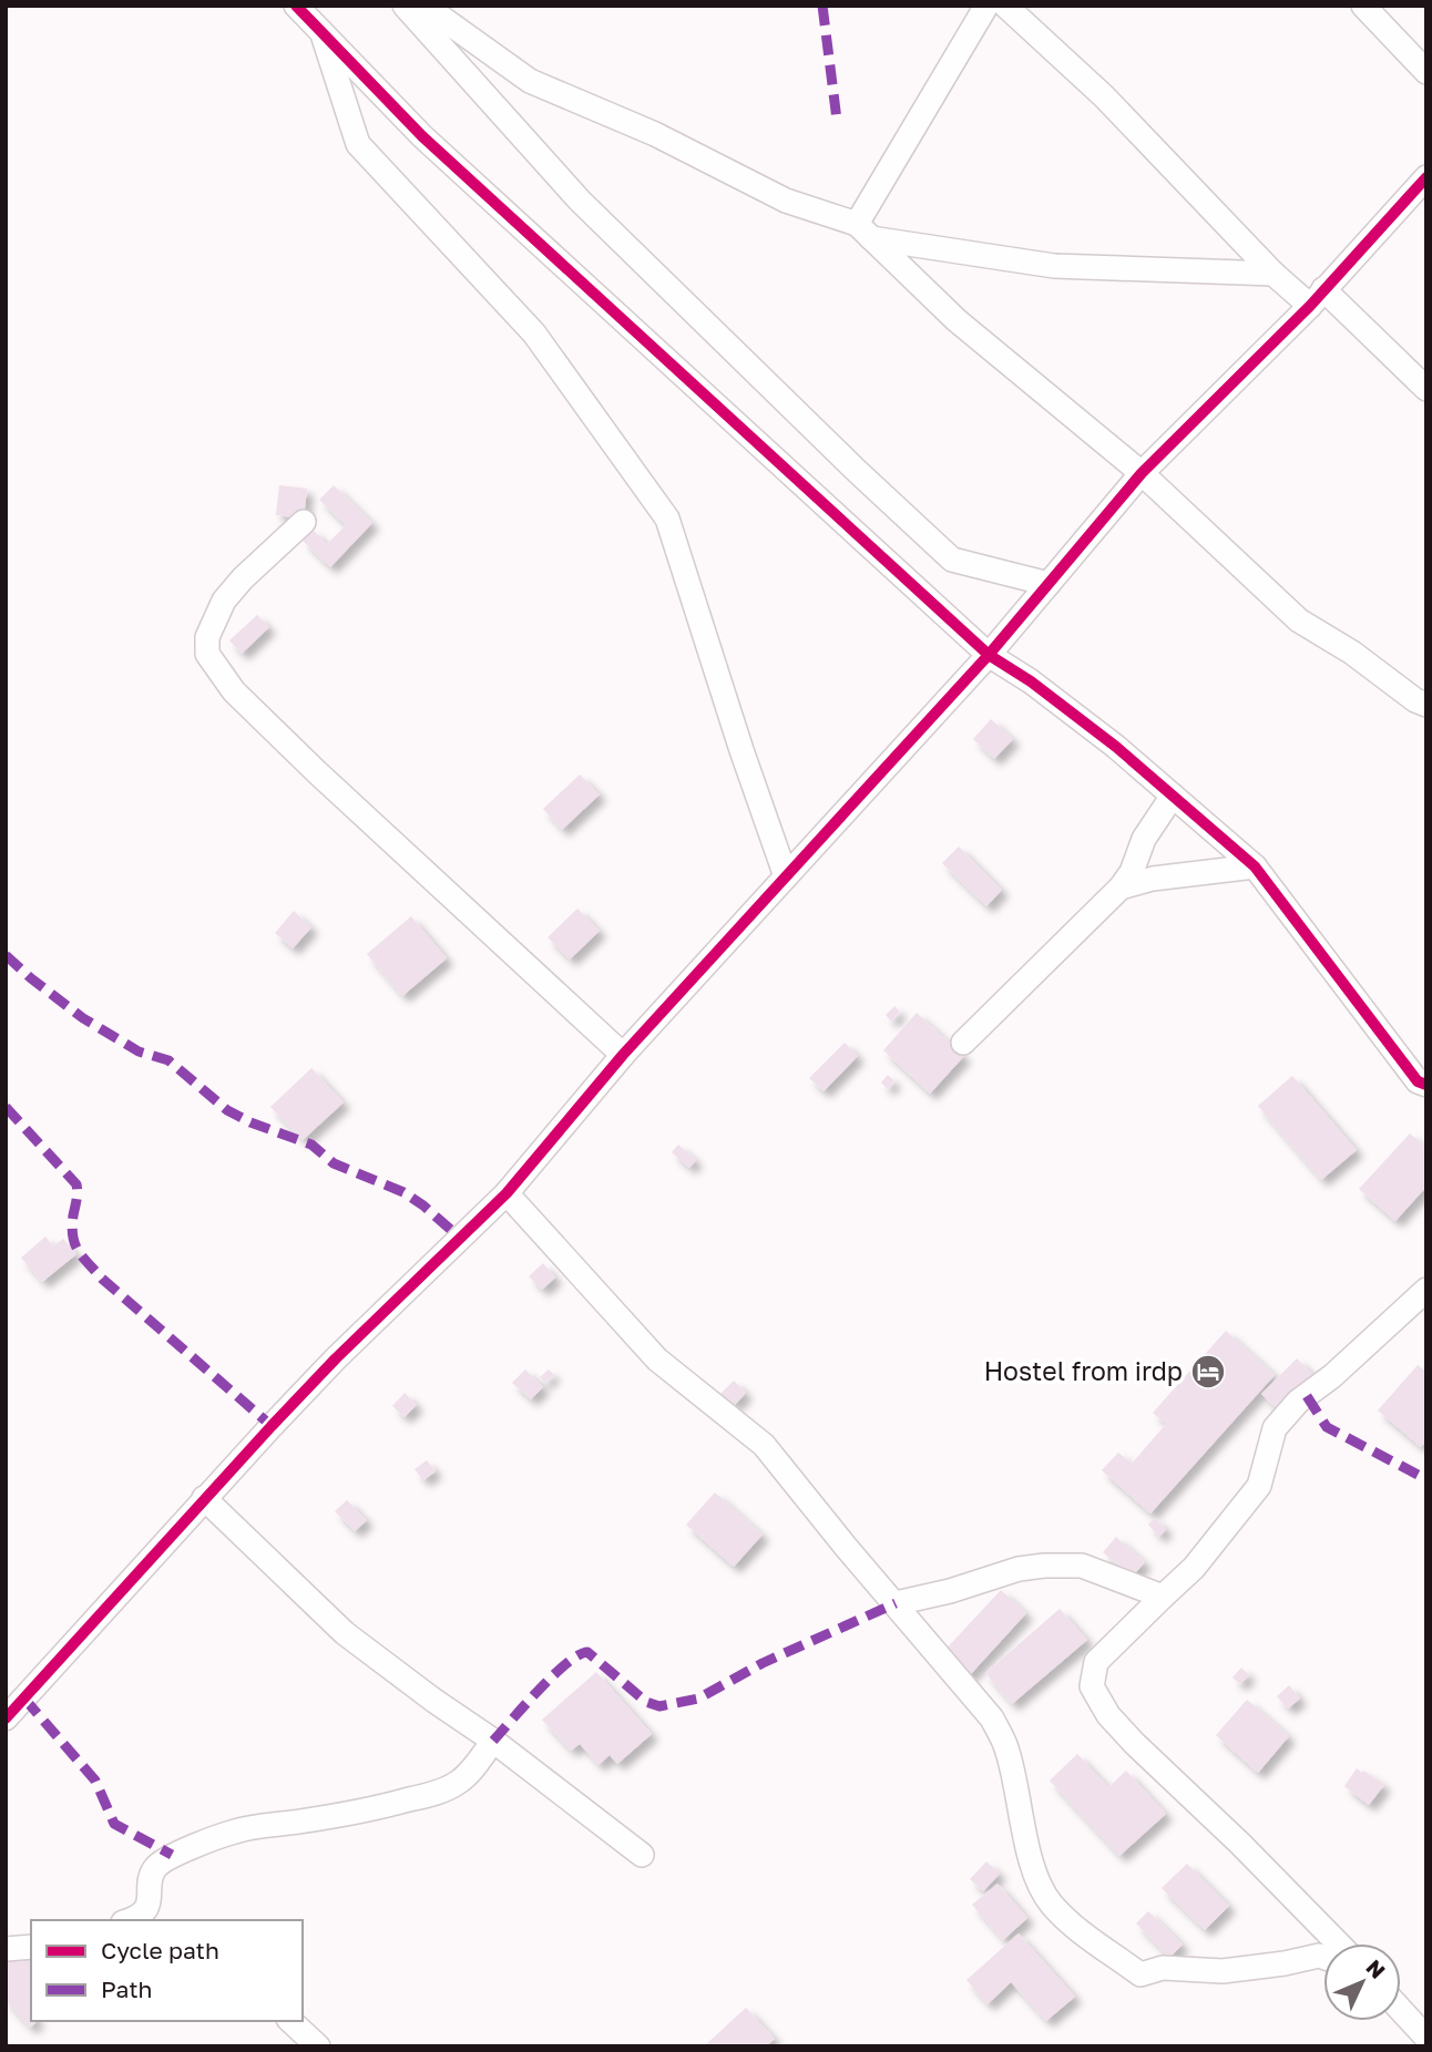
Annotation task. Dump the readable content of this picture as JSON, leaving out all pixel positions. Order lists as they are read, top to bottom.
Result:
{
  "places": {
    "hotel": ["Hostel from irdp"]
  },
  "legend": ["Cycle path", "Path"],
  "north": "top right"
}
